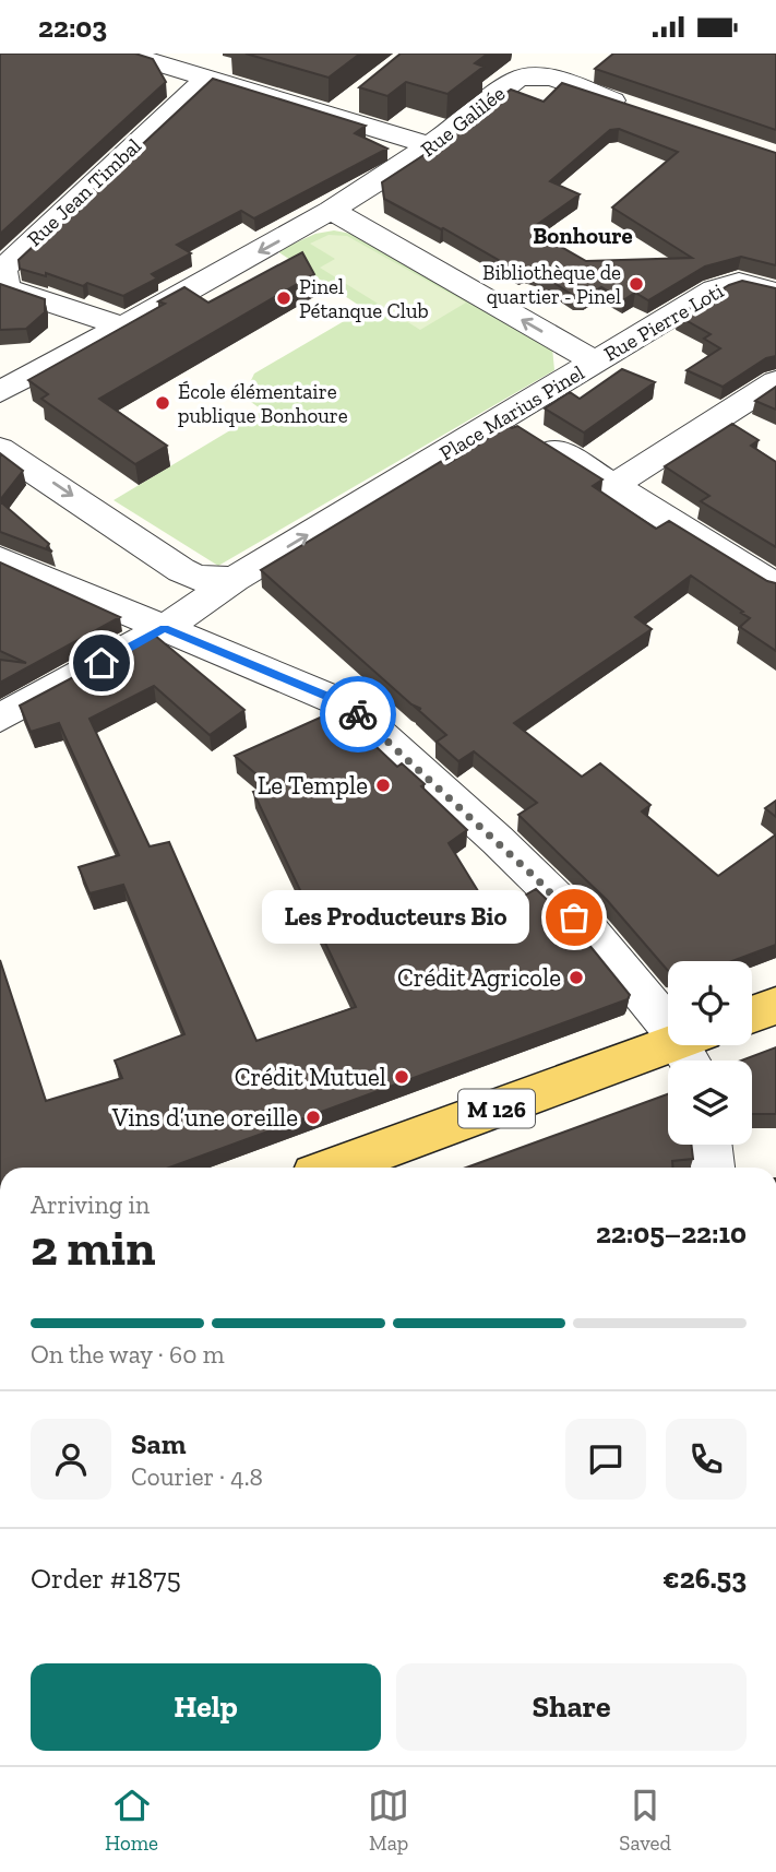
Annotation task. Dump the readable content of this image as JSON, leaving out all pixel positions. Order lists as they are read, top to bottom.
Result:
{
  "streets": {
    "main road": ["M 126"],
    "street": [
      "Rue Galilée",
      "Rue Jean Timbal",
      "Rue Pierre Loti",
      "Place Marius Pinel"
    ]
  },
  "crossings": [
    ["Rue Galilée", "Place Marius Pinel"],
    ["Rue Pierre Loti", "Place Marius Pinel"]
  ],
  "districts": ["Bonhoure"],
  "places": [
    "Bibliothèque de quartier - Pinel",
    "Pinel Pétanque Club",
    "École élémentaire publique Bonhoure",
    "Le Temple",
    "Les Producteurs Bio",
    "Crédit Agricole",
    "Crédit Mutuel",
    "Vins d’une oreille"
  ],
  "page": {
    "status": "22:03",
    "bubble": "Les Producteurs Bio",
    "heading": ["2 min", "Arriving in", "22:05–22:10"],
    "panel": [
      "Sam",
      "Courier · 4.8",
      "Order #1875",
      "€26.53"
    ],
    "bar": "On the way · 60 m",
    "buttons": ["Help", "Share"],
    "tabs": ["Home", "Map", "Saved"]
  }
}
